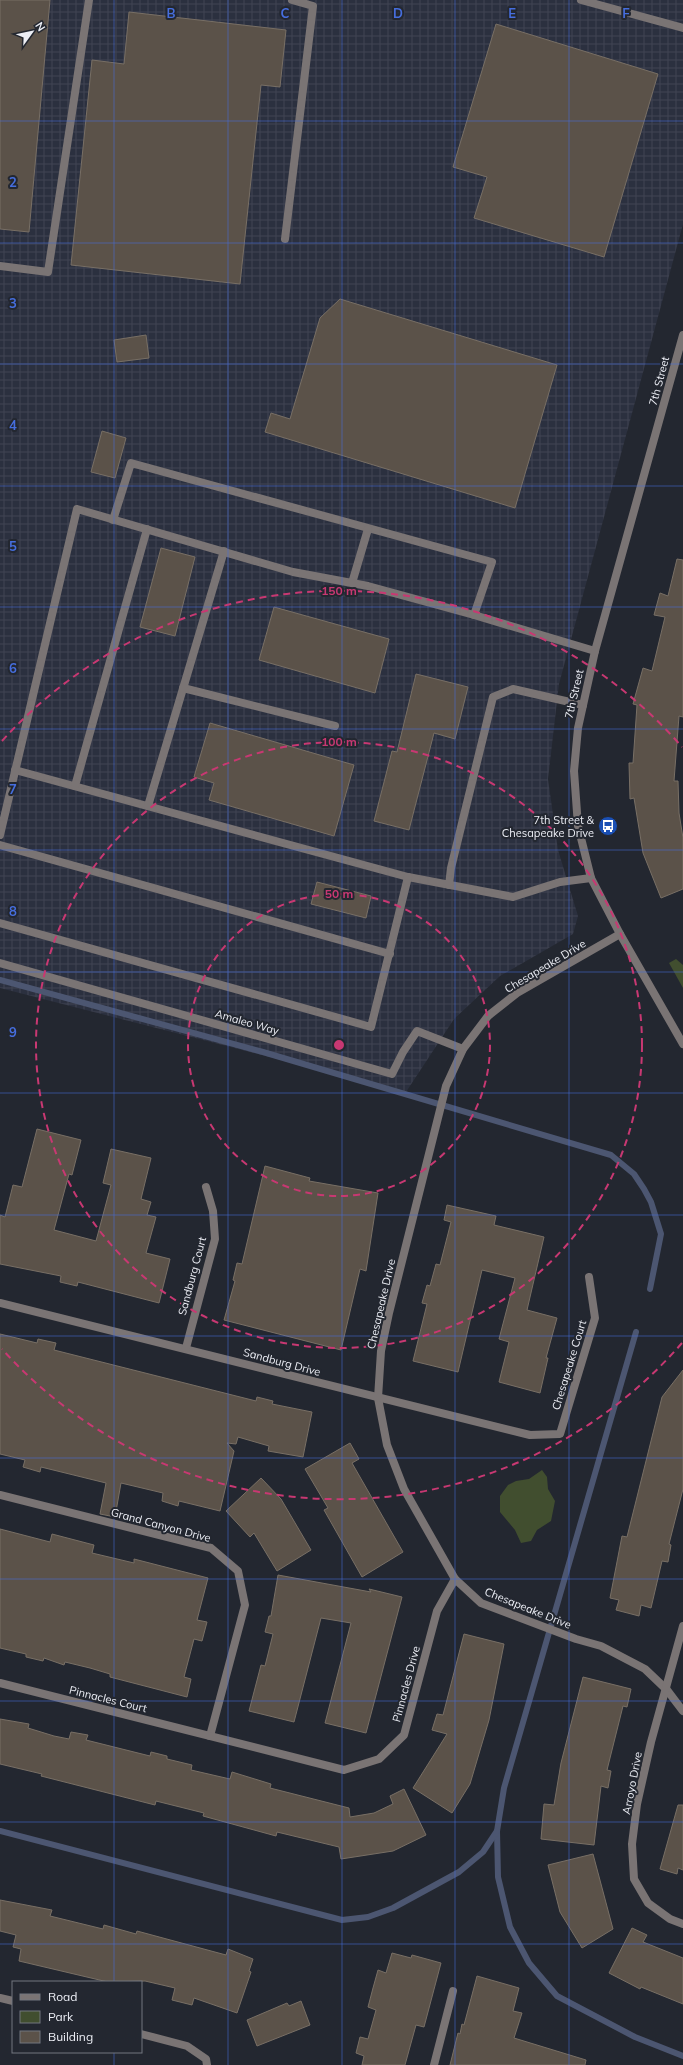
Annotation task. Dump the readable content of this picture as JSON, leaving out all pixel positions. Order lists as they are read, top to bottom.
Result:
{
  "streets": {
    "street": [
      "7th Street",
      "Chesapeake Drive",
      "Amaleo Way",
      "Sandburg Court",
      "Sandburg Drive",
      "Chesapeake Court",
      "Grand Canyon Drive",
      "Pinnacles Drive",
      "Pinnacles Court",
      "Arroyo Drive"
    ]
  },
  "crossings": [
    ["7th Street", "Chesapeake Drive"],
    ["Chesapeake Drive", "Amaleo Way"],
    ["Chesapeake Drive", "Sandburg Drive"],
    ["Chesapeake Drive", "Pinnacles Drive"],
    ["Chesapeake Drive", "Arroyo Drive"],
    ["Sandburg Court", "Sandburg Drive"],
    ["Sandburg Drive", "Chesapeake Court"],
    ["Grand Canyon Drive", "Pinnacles Drive"],
    ["Grand Canyon Drive", "Pinnacles Court"],
    ["Pinnacles Drive", "Pinnacles Court"]
  ],
  "places": {
    "bus stop": ["7th Street & Chesapeake Drive"]
  },
  "legend": ["Road", "Park", "Building"],
  "north": "top right",
  "grid": {
    "columns": [
      "B",
      "C",
      "D",
      "E",
      "F"
    ],
    "rows": [
      "2",
      "3",
      "4",
      "5",
      "6",
      "7",
      "8",
      "9"
    ]
  },
  "rings": ["150 m", "100 m", "50 m"]
}
